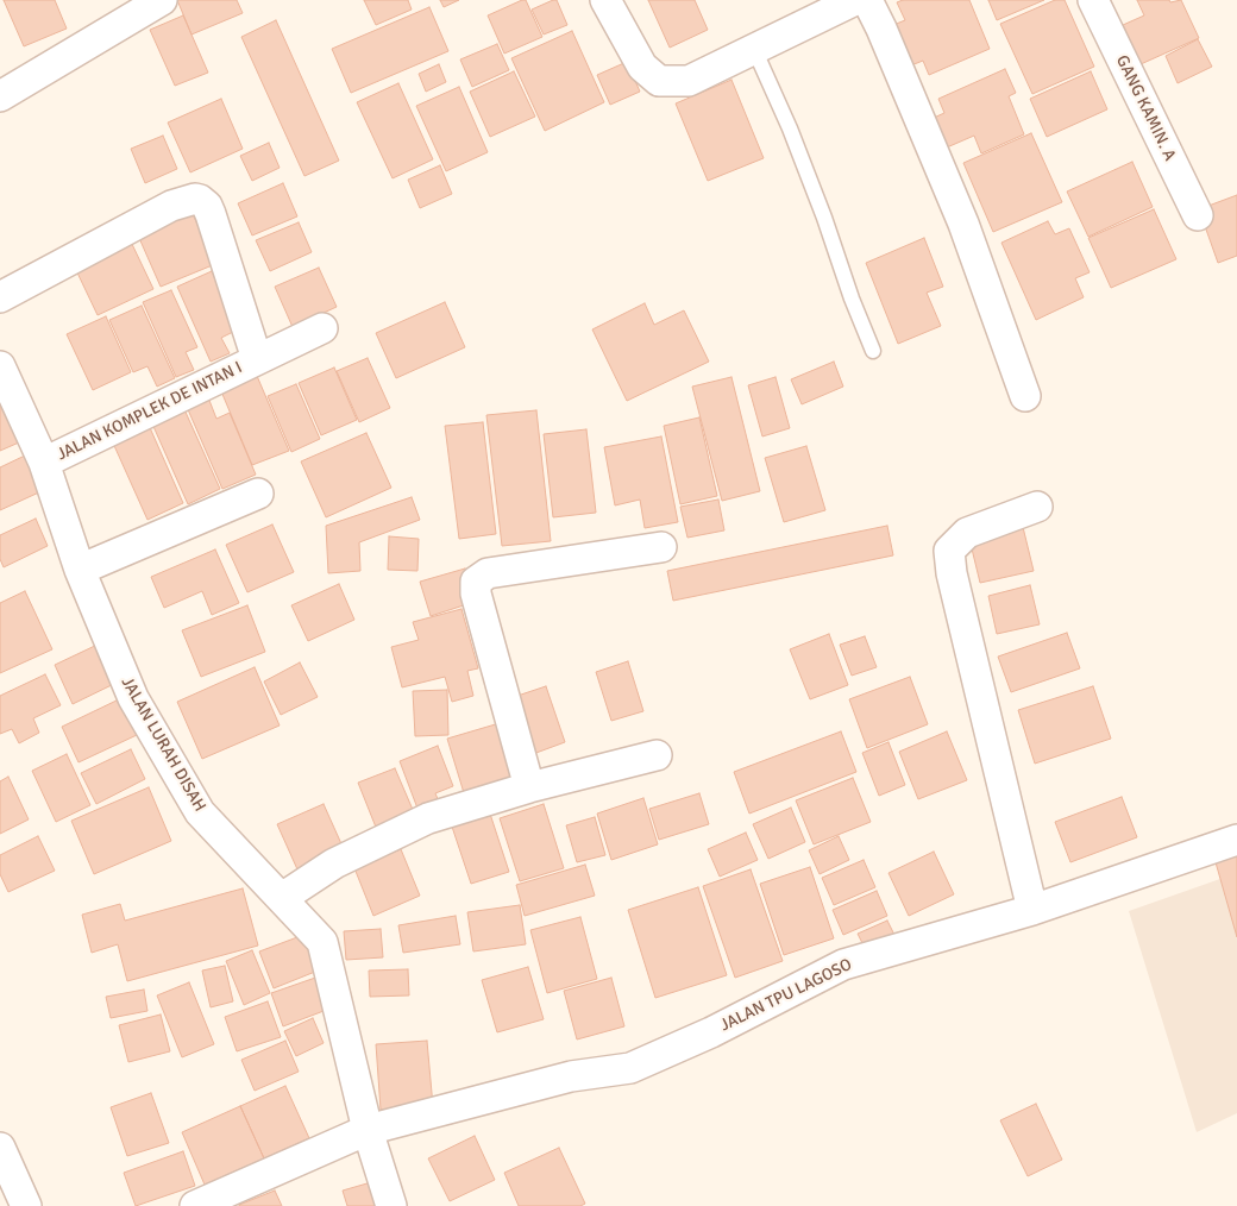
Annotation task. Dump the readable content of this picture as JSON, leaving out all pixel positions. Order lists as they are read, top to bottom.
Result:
{
  "streets": {
    "street": [
      "GANG KAMIN. A",
      "JALAN KOMPLEK DE INTAN I",
      "JALAN LURAH DISAH",
      "JALAN TPU LAGOSO"
    ]
  },
  "crossings": [
    ["JALAN KOMPLEK DE INTAN I", "JALAN LURAH DISAH"],
    ["JALAN LURAH DISAH", "JALAN TPU LAGOSO"]
  ]
}
